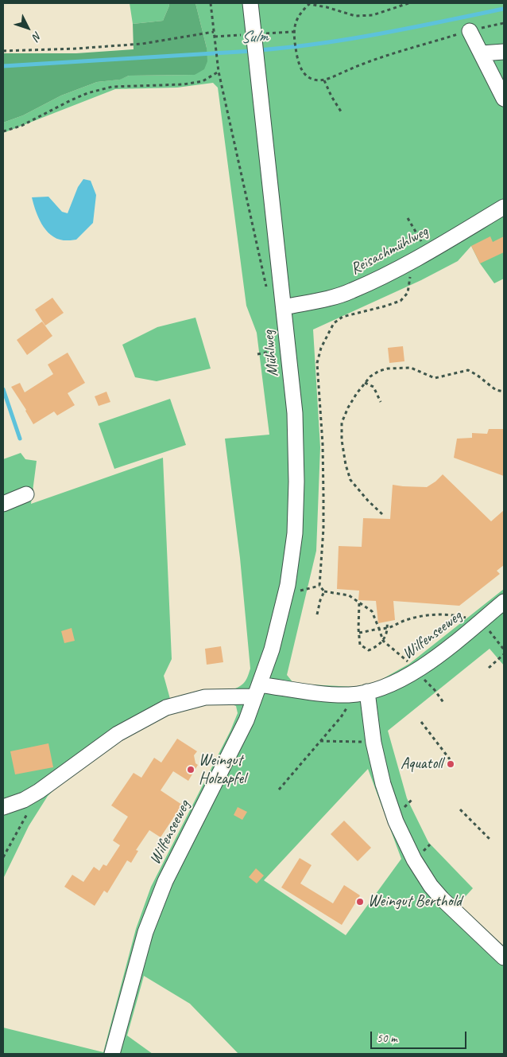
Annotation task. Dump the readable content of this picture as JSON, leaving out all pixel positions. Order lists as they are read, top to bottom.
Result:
{
  "streets": {
    "street": ["Reisachmühlweg", "Mühlweg", "Wilfenseeweg"]
  },
  "crossings": [
    ["Reisachmühlweg", "Mühlweg"],
    ["Mühlweg", "Wilfenseeweg"]
  ],
  "water": ["Sulm"],
  "places": ["Aquatoll", "Weingut Holzapfel", "Weingut Berthold"],
  "scale_bar": "50 m",
  "north": "bottom right"
}
